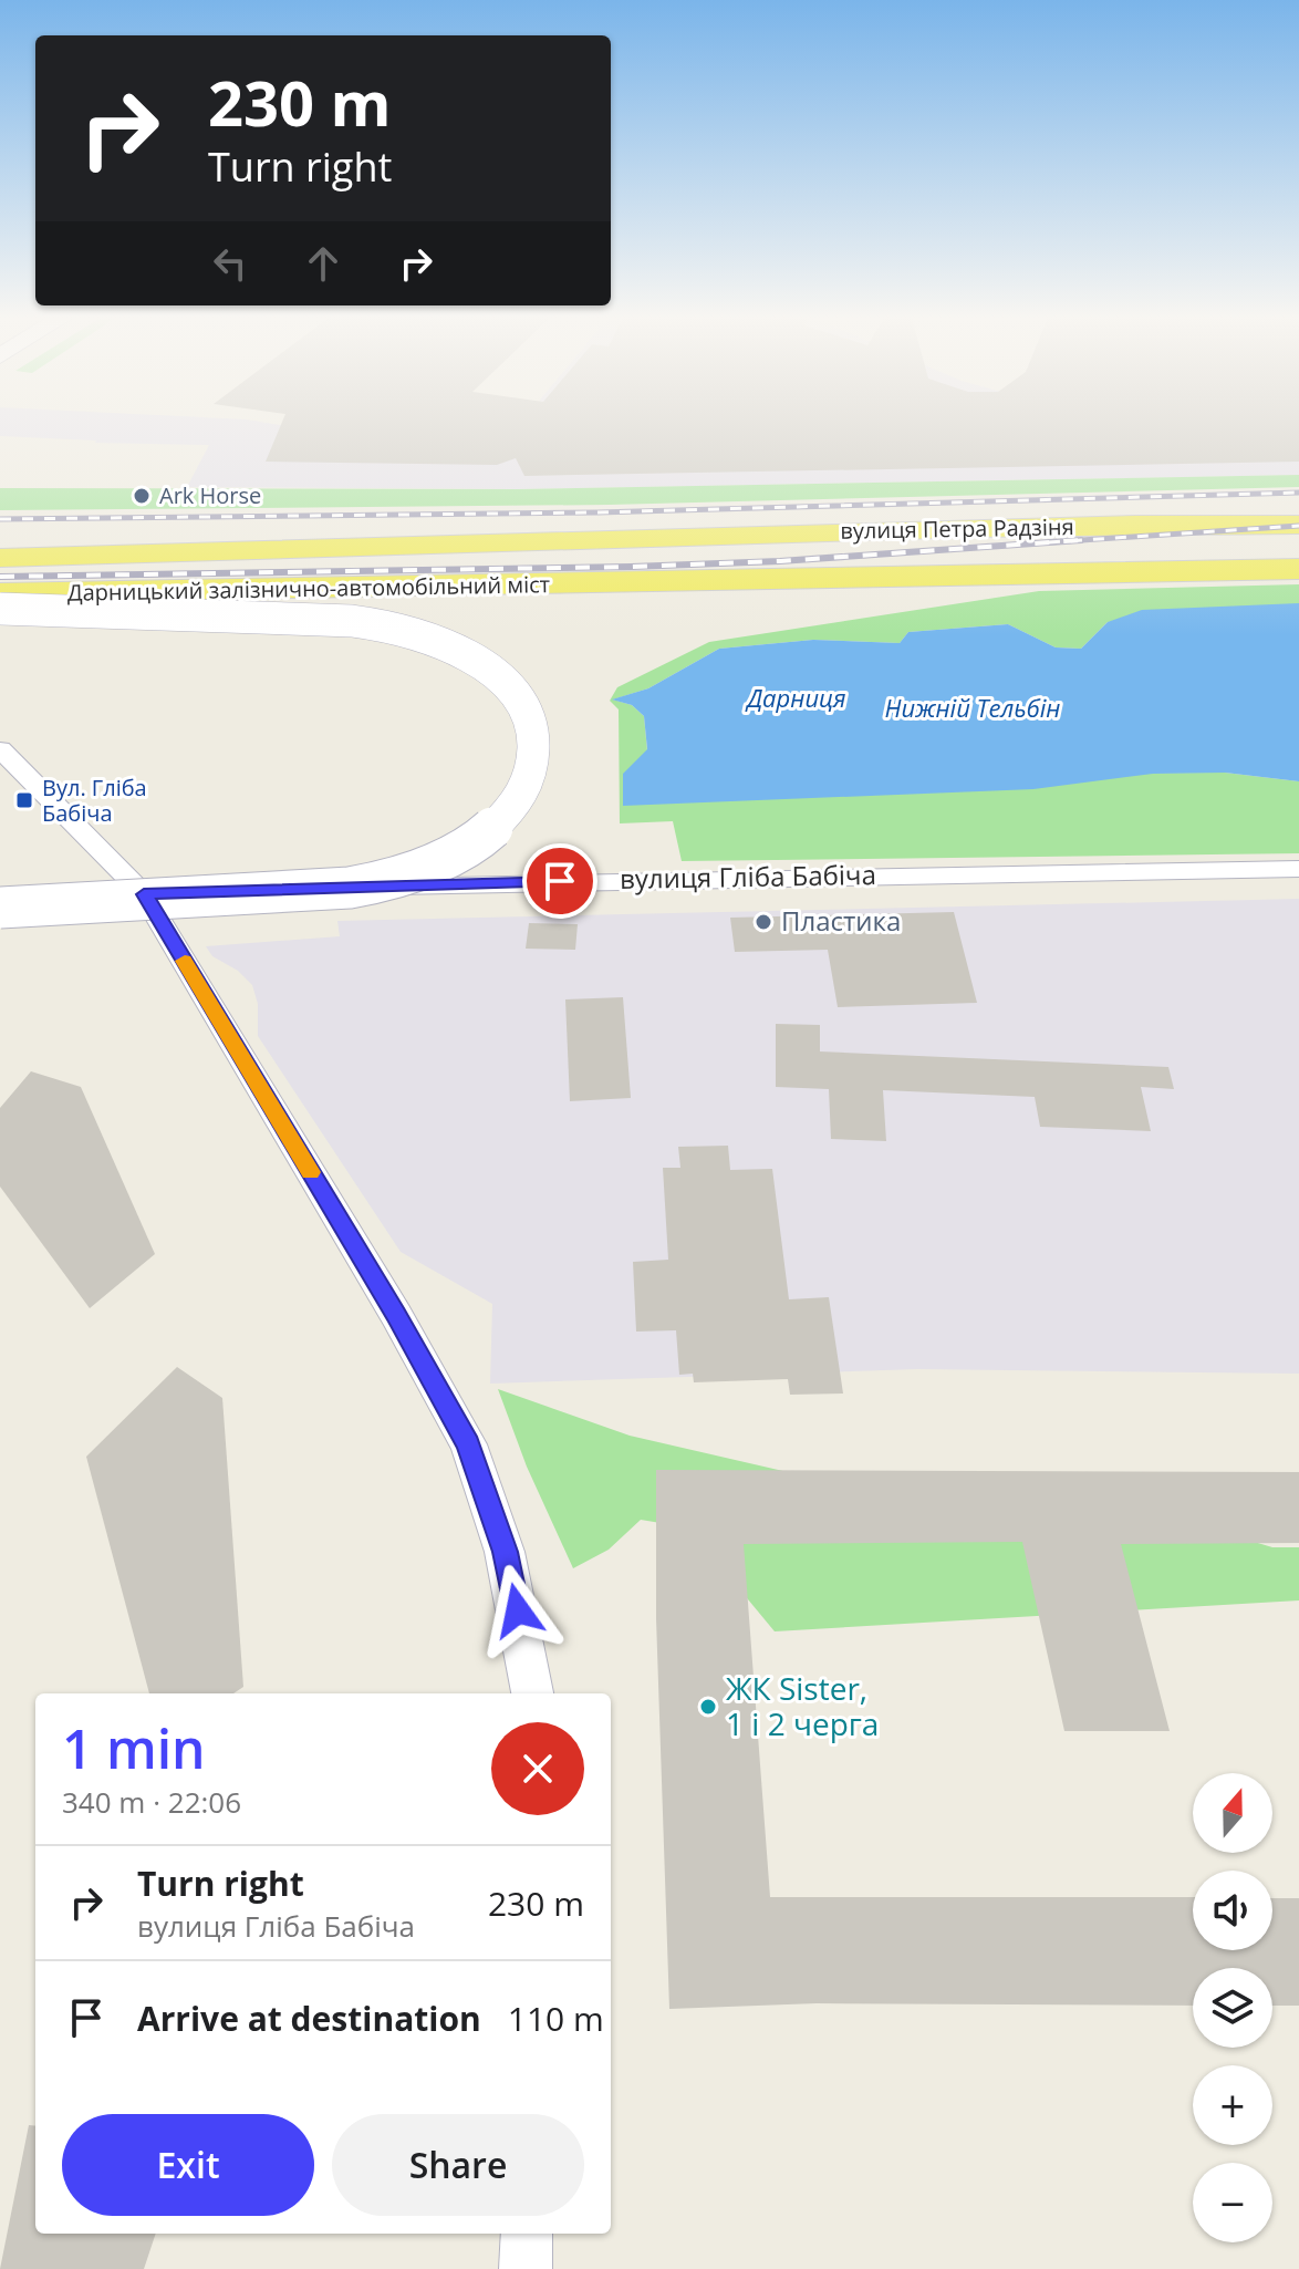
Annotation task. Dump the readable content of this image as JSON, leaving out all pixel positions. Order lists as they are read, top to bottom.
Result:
{
  "streets": {
    "main road": ["вулиця Петра Радзіня", "Дарницький залізнично-автомобільний міст"],
    "street": ["вулиця Гліба Бабіча"]
  },
  "crossings": [
    ["вулиця Петра Радзіня", "Дарницький залізнично-автомобільний міст"]
  ],
  "water": ["Дарниця", "Нижній Тельбін"],
  "places": {
    "other": ["Ark Horse", "Пластика", "ЖК Sister, 1 і 2 черга"],
    "transit": ["Вул. Гліба Бабіча"]
  },
  "north": "top",
  "page": {
    "turn": ["230 m", "Turn right"],
    "heading": ["1 min", "340 m · 22:06"],
    "map_buttons": ["+", "−"],
    "list": [
      {
        "name": "Turn right",
        "note": "вулиця Гліба Бабіча",
        "value": "230 m"
      },
      {
        "name": "Arrive at destination",
        "value": "110 m"
      }
    ],
    "buttons": ["Exit", "Share"]
  }
}
